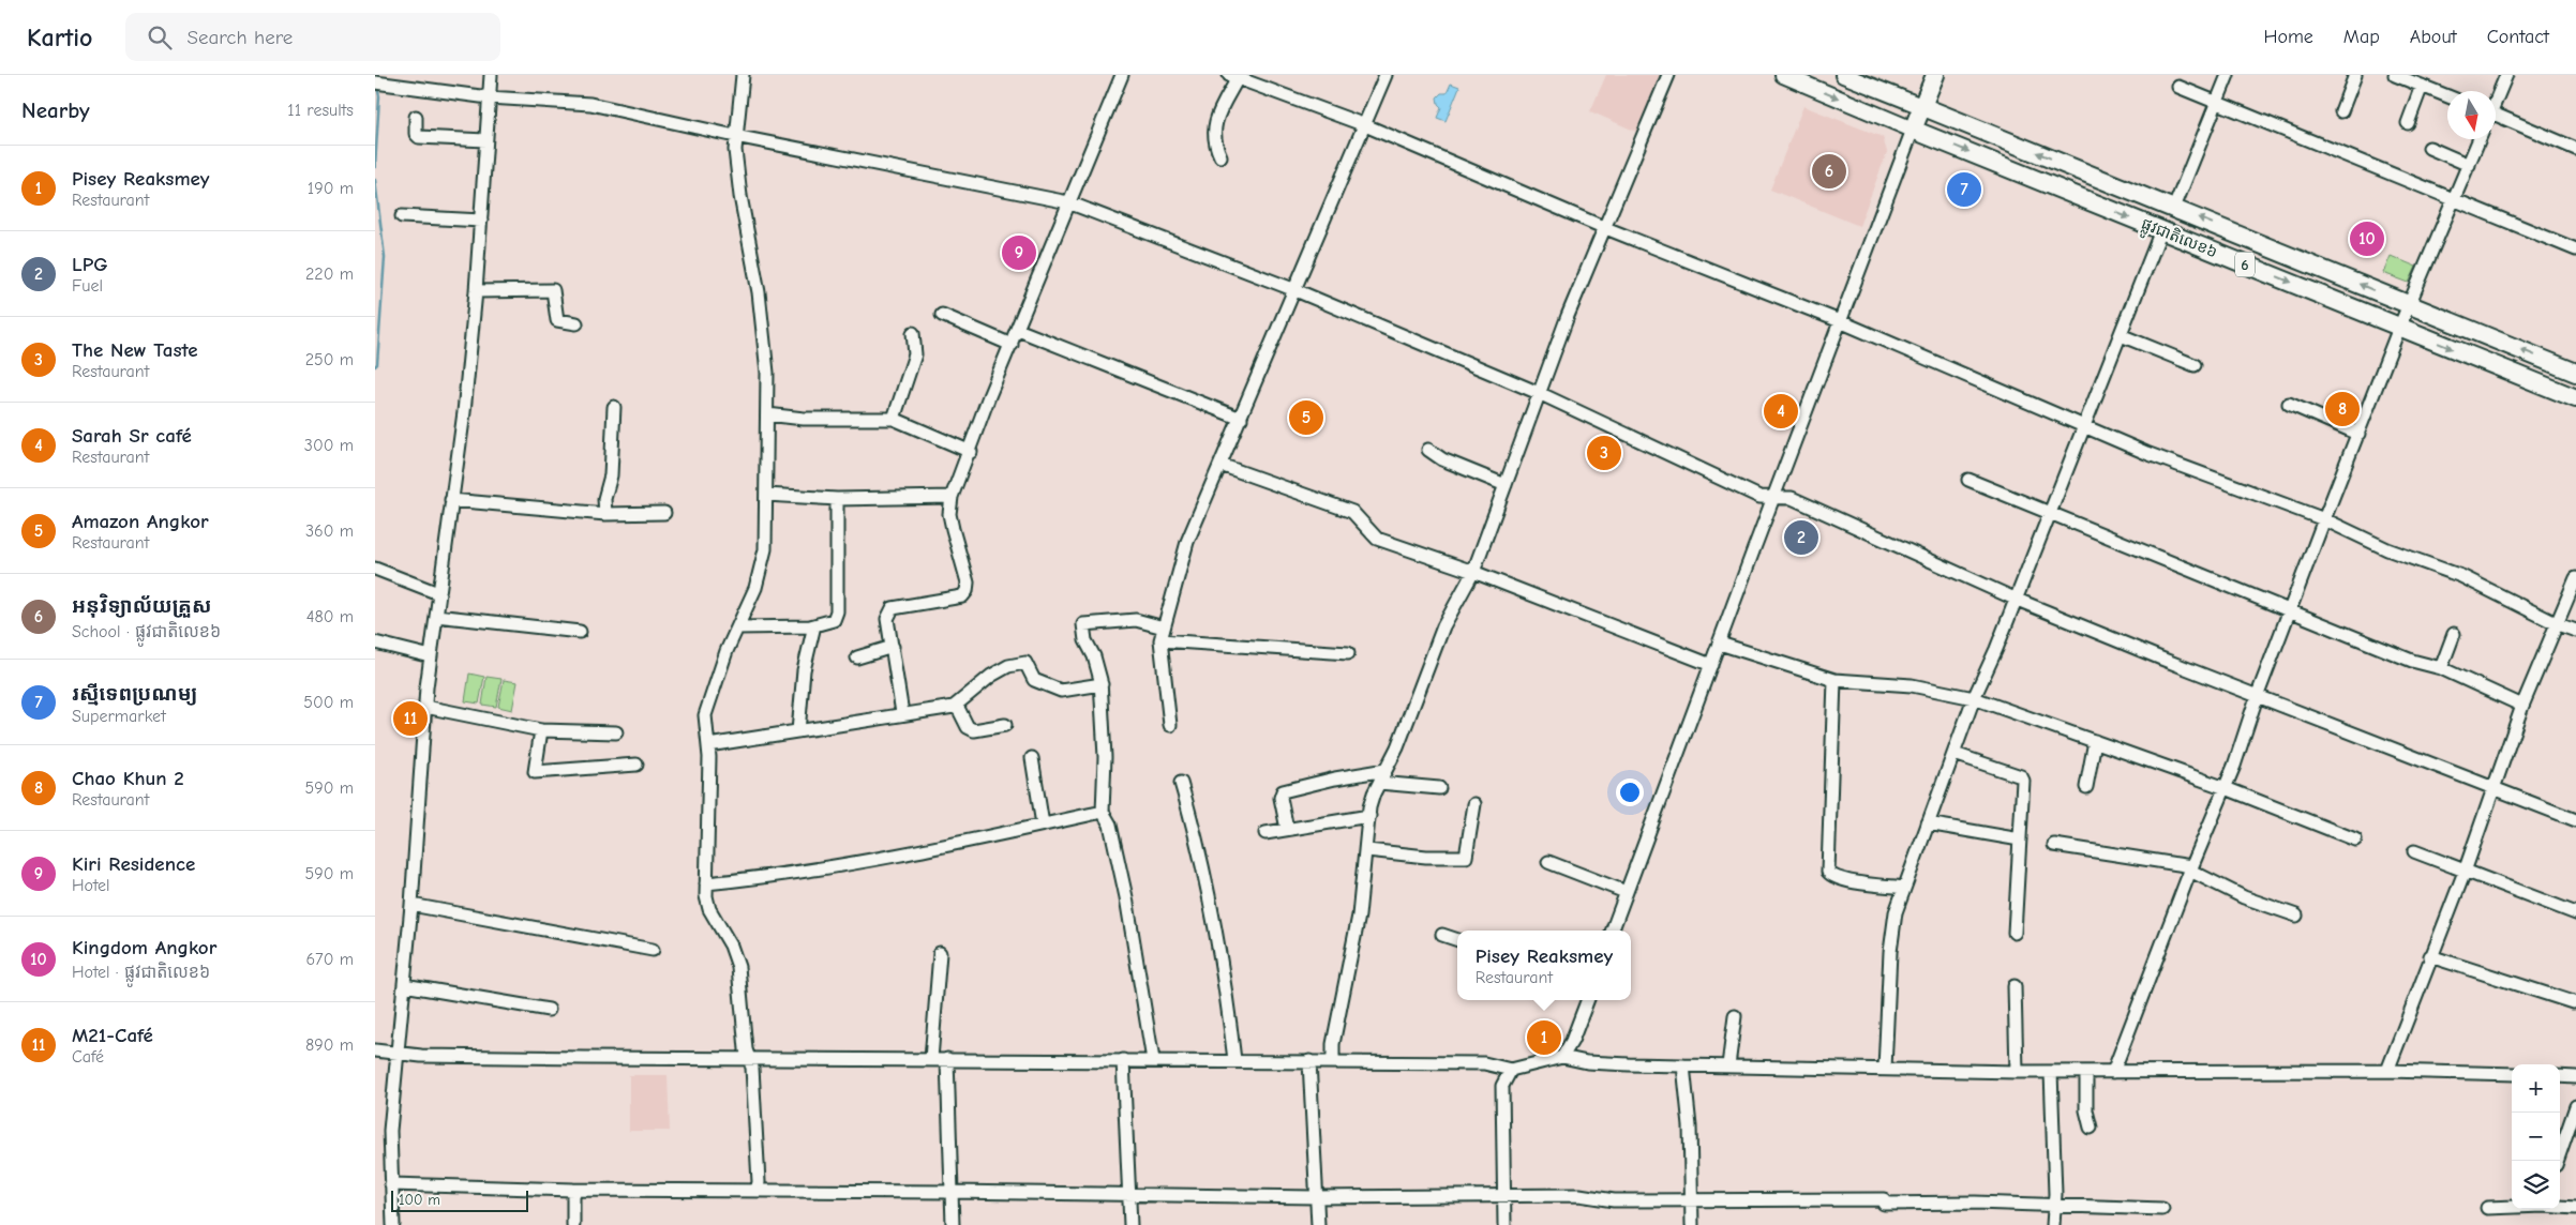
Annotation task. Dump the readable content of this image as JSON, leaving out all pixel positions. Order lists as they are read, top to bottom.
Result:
{
  "streets": {
    "highway": ["ផ្លូវជាតិលេខ៦", "6"]
  },
  "scale_bar": "100 m",
  "north": "bottom",
  "page": {
    "header": "Kartio",
    "search": "Search here",
    "nav": [
      "Home",
      "Map",
      "About",
      "Contact"
    ],
    "heading": ["Nearby", "11 results"],
    "list": [
      {
        "mark": "1",
        "name": "Pisey Reaksmey",
        "note": "Restaurant",
        "value": "190 m"
      },
      {
        "mark": "2",
        "name": "LPG",
        "note": "Fuel",
        "value": "220 m"
      },
      {
        "mark": "3",
        "name": "The New Taste",
        "note": "Restaurant",
        "value": "250 m"
      },
      {
        "mark": "4",
        "name": "Sarah Sr café",
        "note": "Restaurant",
        "value": "300 m"
      },
      {
        "mark": "5",
        "name": "Amazon Angkor",
        "note": "Restaurant",
        "value": "360 m"
      },
      {
        "mark": "6",
        "name": "អនុវិទ្យាល័យគ្រួស",
        "note": "School · ផ្លូវជាតិលេខ៦",
        "value": "480 m"
      },
      {
        "mark": "7",
        "name": "រស្មីទេពប្រណម្យ",
        "note": "Supermarket",
        "value": "500 m"
      },
      {
        "mark": "8",
        "name": "Chao Khun 2",
        "note": "Restaurant",
        "value": "590 m"
      },
      {
        "mark": "9",
        "name": "Kiri Residence",
        "note": "Hotel",
        "value": "590 m"
      },
      {
        "mark": "10",
        "name": "Kingdom Angkor",
        "note": "Hotel · ផ្លូវជាតិលេខ៦",
        "value": "670 m"
      },
      {
        "mark": "11",
        "name": "M21-Café",
        "note": "Café",
        "value": "890 m"
      }
    ],
    "pins": [
      "6",
      "7",
      "10",
      "9",
      "8",
      "4",
      "5",
      "3",
      "2",
      "11",
      "1"
    ],
    "popup": ["Pisey Reaksmey", "Restaurant"],
    "map_buttons": ["+", "−"],
    "scale": "100 m"
  }
}
